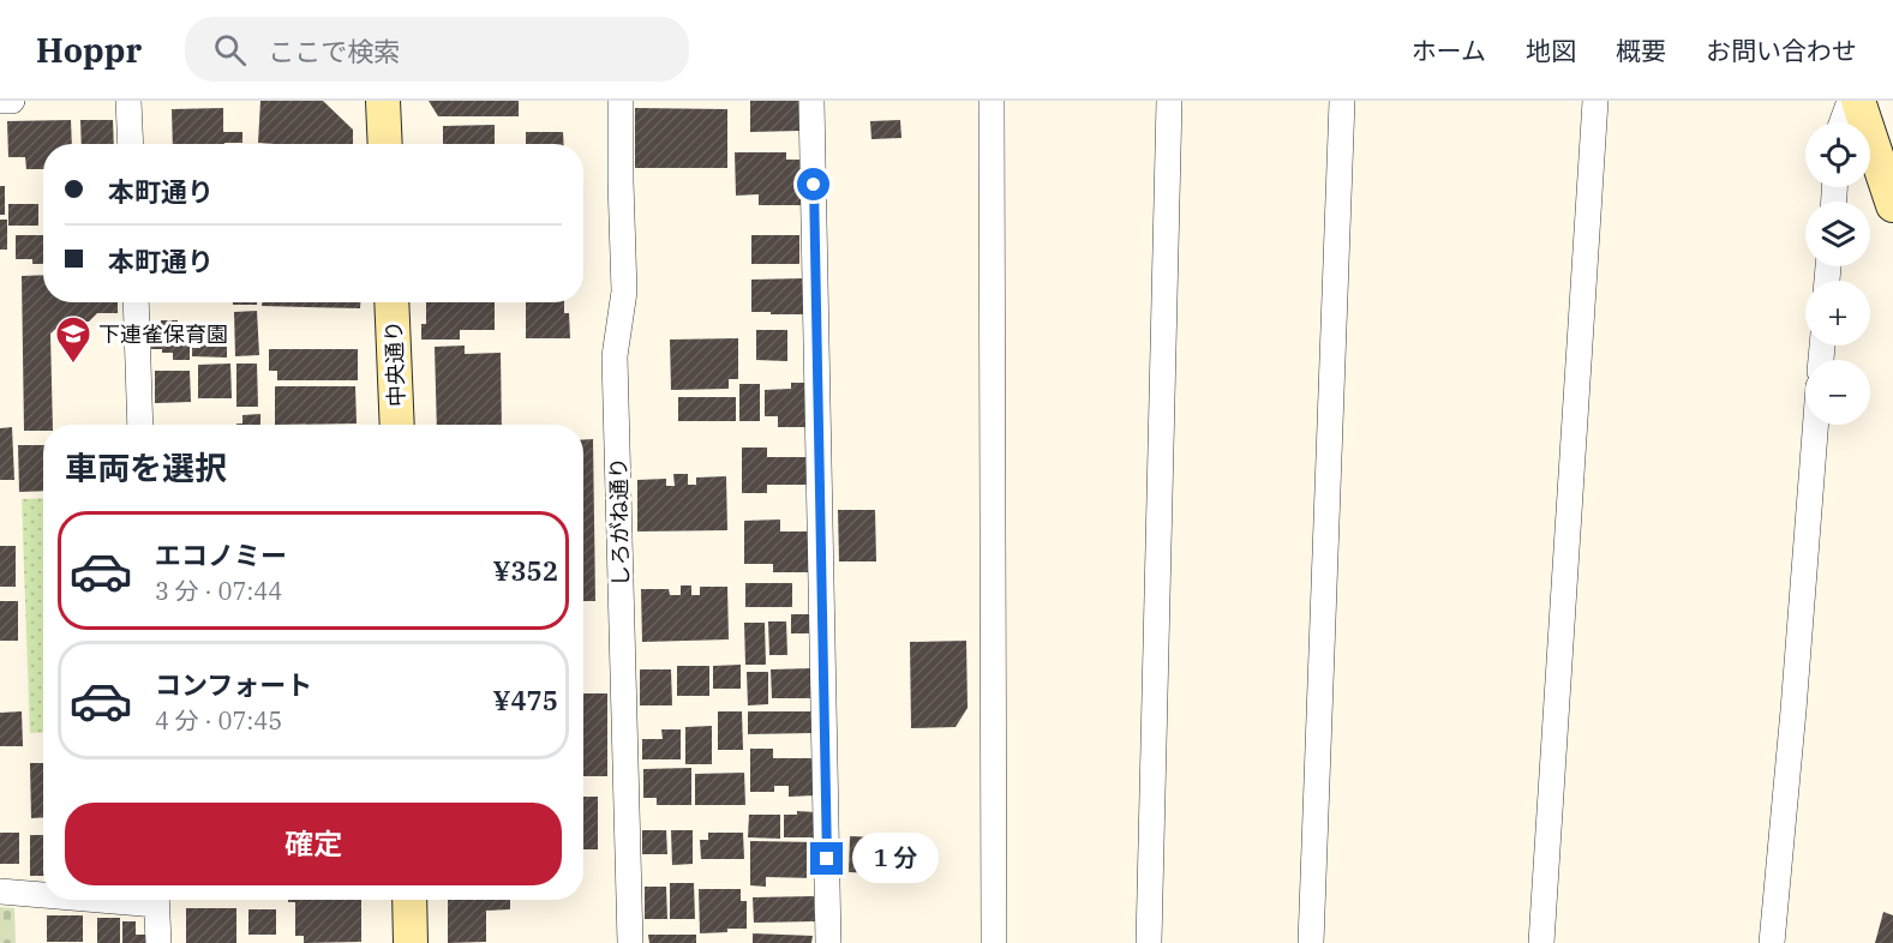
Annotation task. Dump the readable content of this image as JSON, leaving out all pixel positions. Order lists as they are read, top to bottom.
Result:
{
  "streets": {
    "street": ["中央通り", "しろがね通り"]
  },
  "places": {
    "school or university": ["下連雀保育園"]
  },
  "page": {
    "header": "Hoppr",
    "search": "ここで検索",
    "nav": [
      "ホーム",
      "地図",
      "概要",
      "お問い合わせ"
    ],
    "map_buttons": ["+", "−"],
    "banner": ["本町通り", "本町通り"],
    "heading": "車両を選択",
    "list": [
      {
        "name": "エコノミー",
        "note": "3 分 · 07:44",
        "value": "¥352"
      },
      {
        "name": "コンフォート",
        "note": "4 分 · 07:45",
        "value": "¥475"
      }
    ],
    "buttons": "確定",
    "bubble": "1 分"
  }
}
